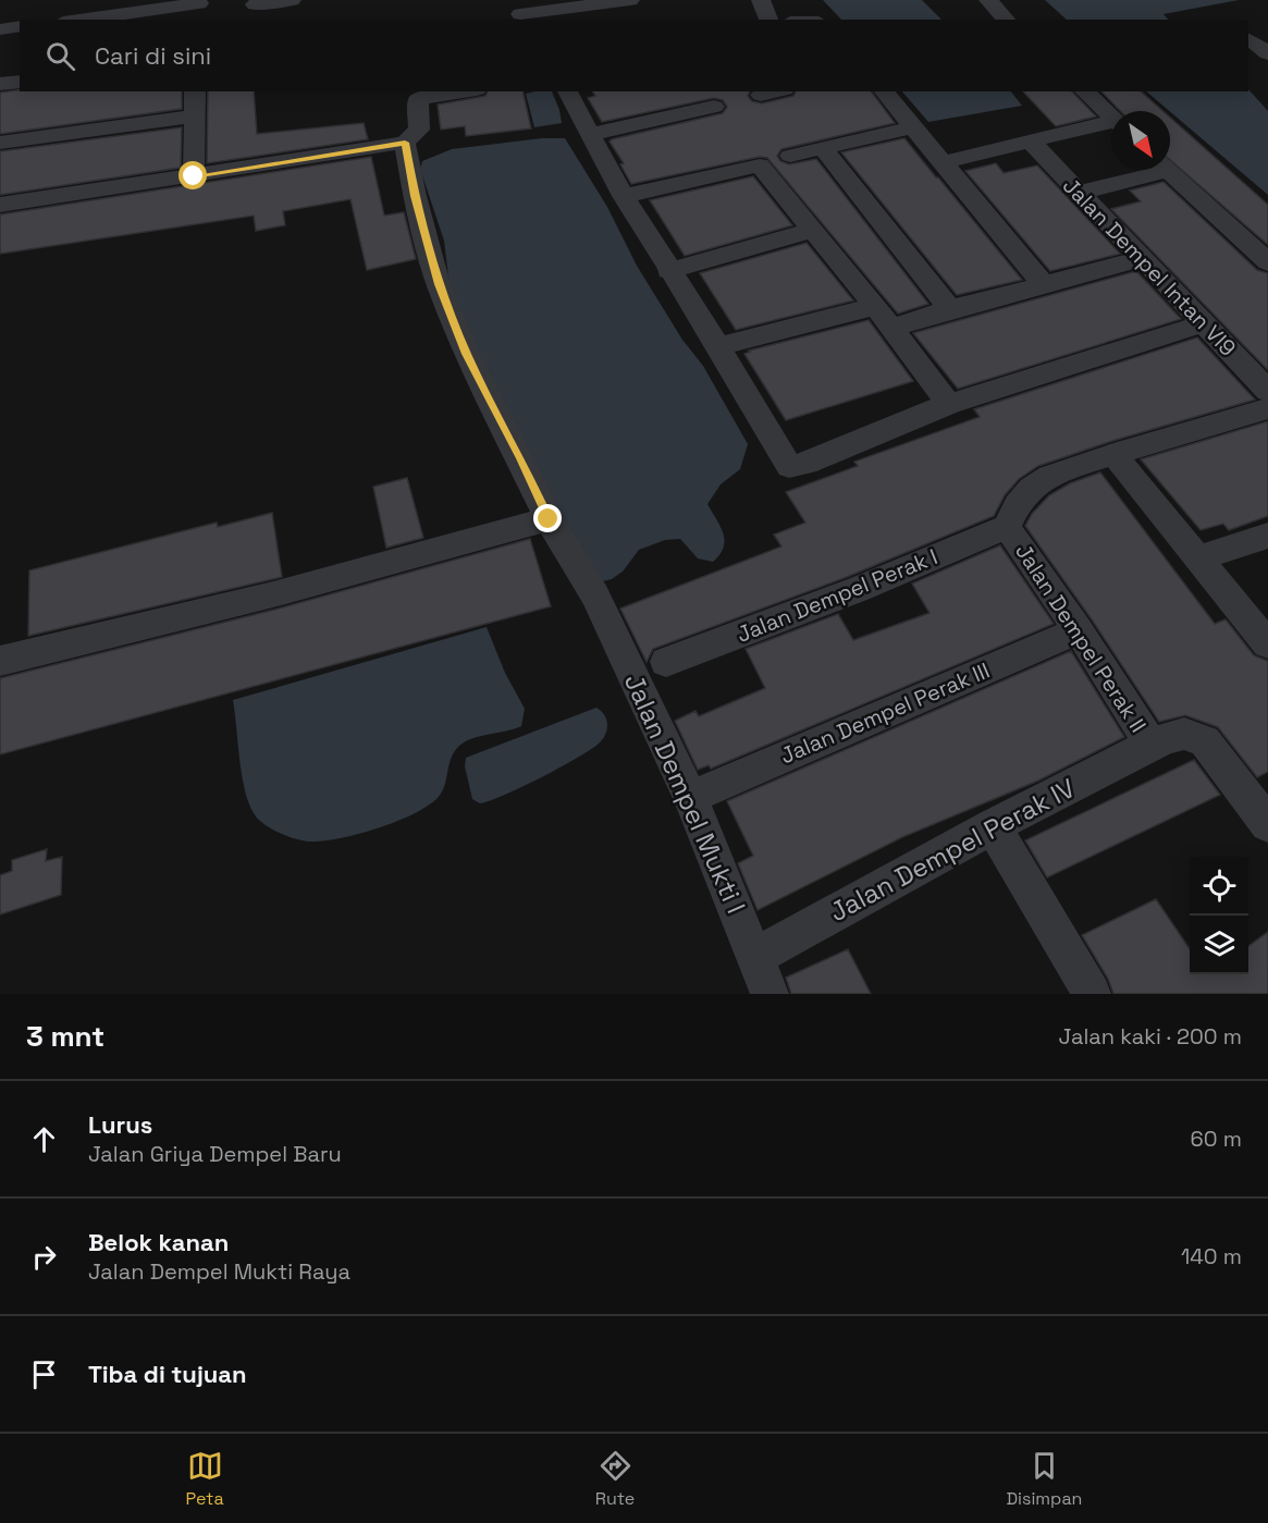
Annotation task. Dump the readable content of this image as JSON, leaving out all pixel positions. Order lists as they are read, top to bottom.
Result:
{
  "streets": {
    "street": [
      "Jalan Dempel Intan VI9",
      "Jalan Dempel Perak I",
      "Jalan Dempel Perak II",
      "Jalan Dempel Perak III",
      "Jalan Dempel Mukti I",
      "Jalan Dempel Perak IV"
    ]
  },
  "crossings": [
    ["Jalan Dempel Perak I", "Jalan Dempel Perak II"],
    ["Jalan Dempel Perak II", "Jalan Dempel Perak III"],
    ["Jalan Dempel Perak II", "Jalan Dempel Perak IV"],
    ["Jalan Dempel Perak III", "Jalan Dempel Mukti I"],
    ["Jalan Dempel Mukti I", "Jalan Dempel Perak IV"]
  ],
  "north": "bottom right",
  "page": {
    "search": "Cari di sini",
    "heading": ["3 mnt", "Jalan kaki · 200 m"],
    "list": [
      ["Lurus", "Jalan Griya Dempel Baru", "60 m"],
      ["Belok kanan", "Jalan Dempel Mukti Raya", "140 m"],
      "Tiba di tujuan"
    ],
    "nav": ["Peta", "Rute", "Disimpan"]
  }
}
